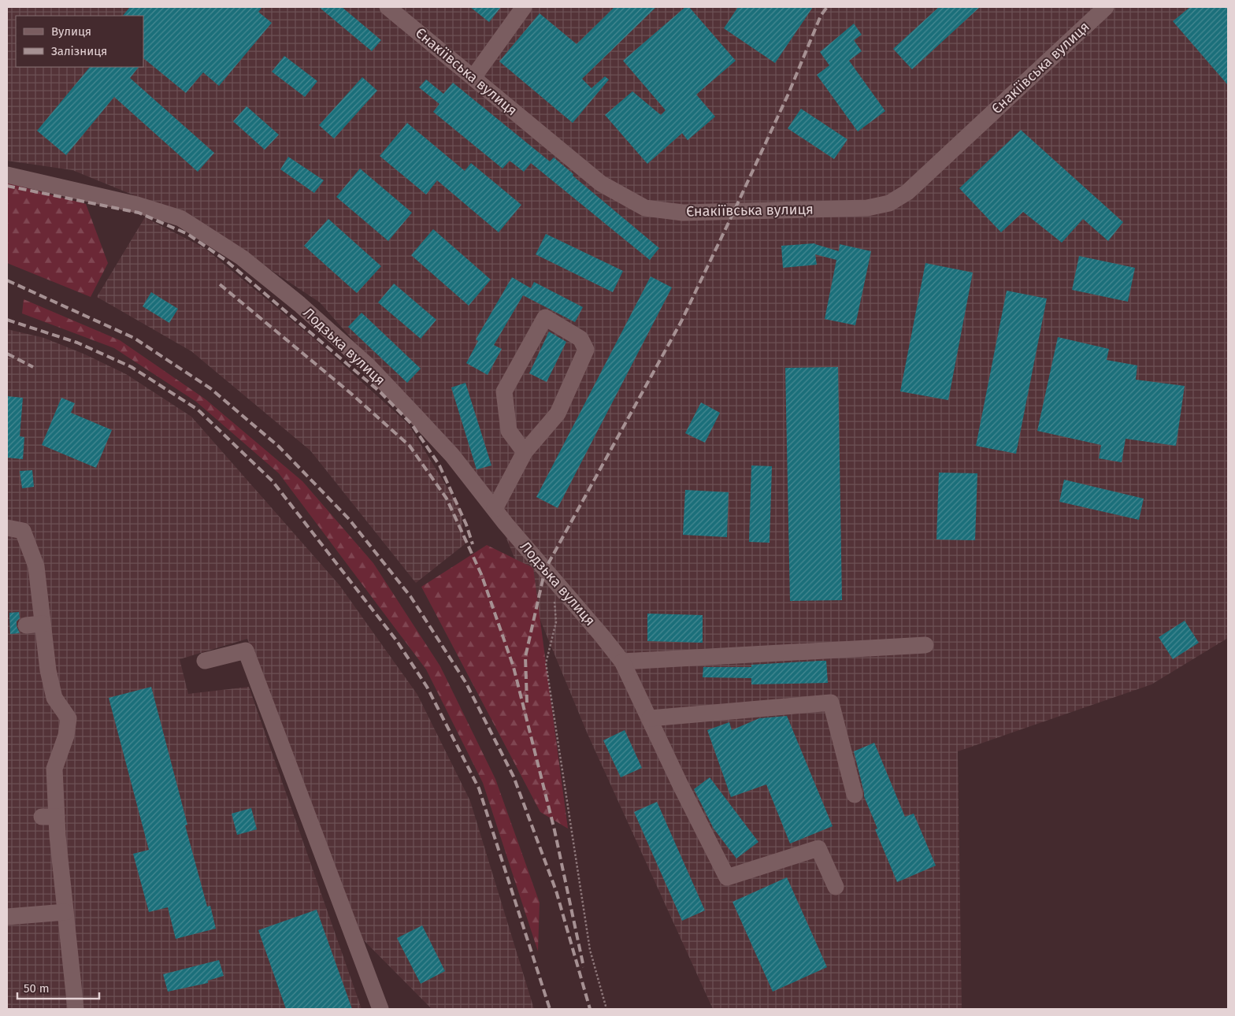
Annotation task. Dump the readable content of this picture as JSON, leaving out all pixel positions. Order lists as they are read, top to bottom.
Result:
{
  "streets": {
    "street": ["Єнакіївська вулиця", "Лодзька вулиця"]
  },
  "legend": ["Вулиця", "Залізниця"],
  "scale_bar": "50 m"
}
